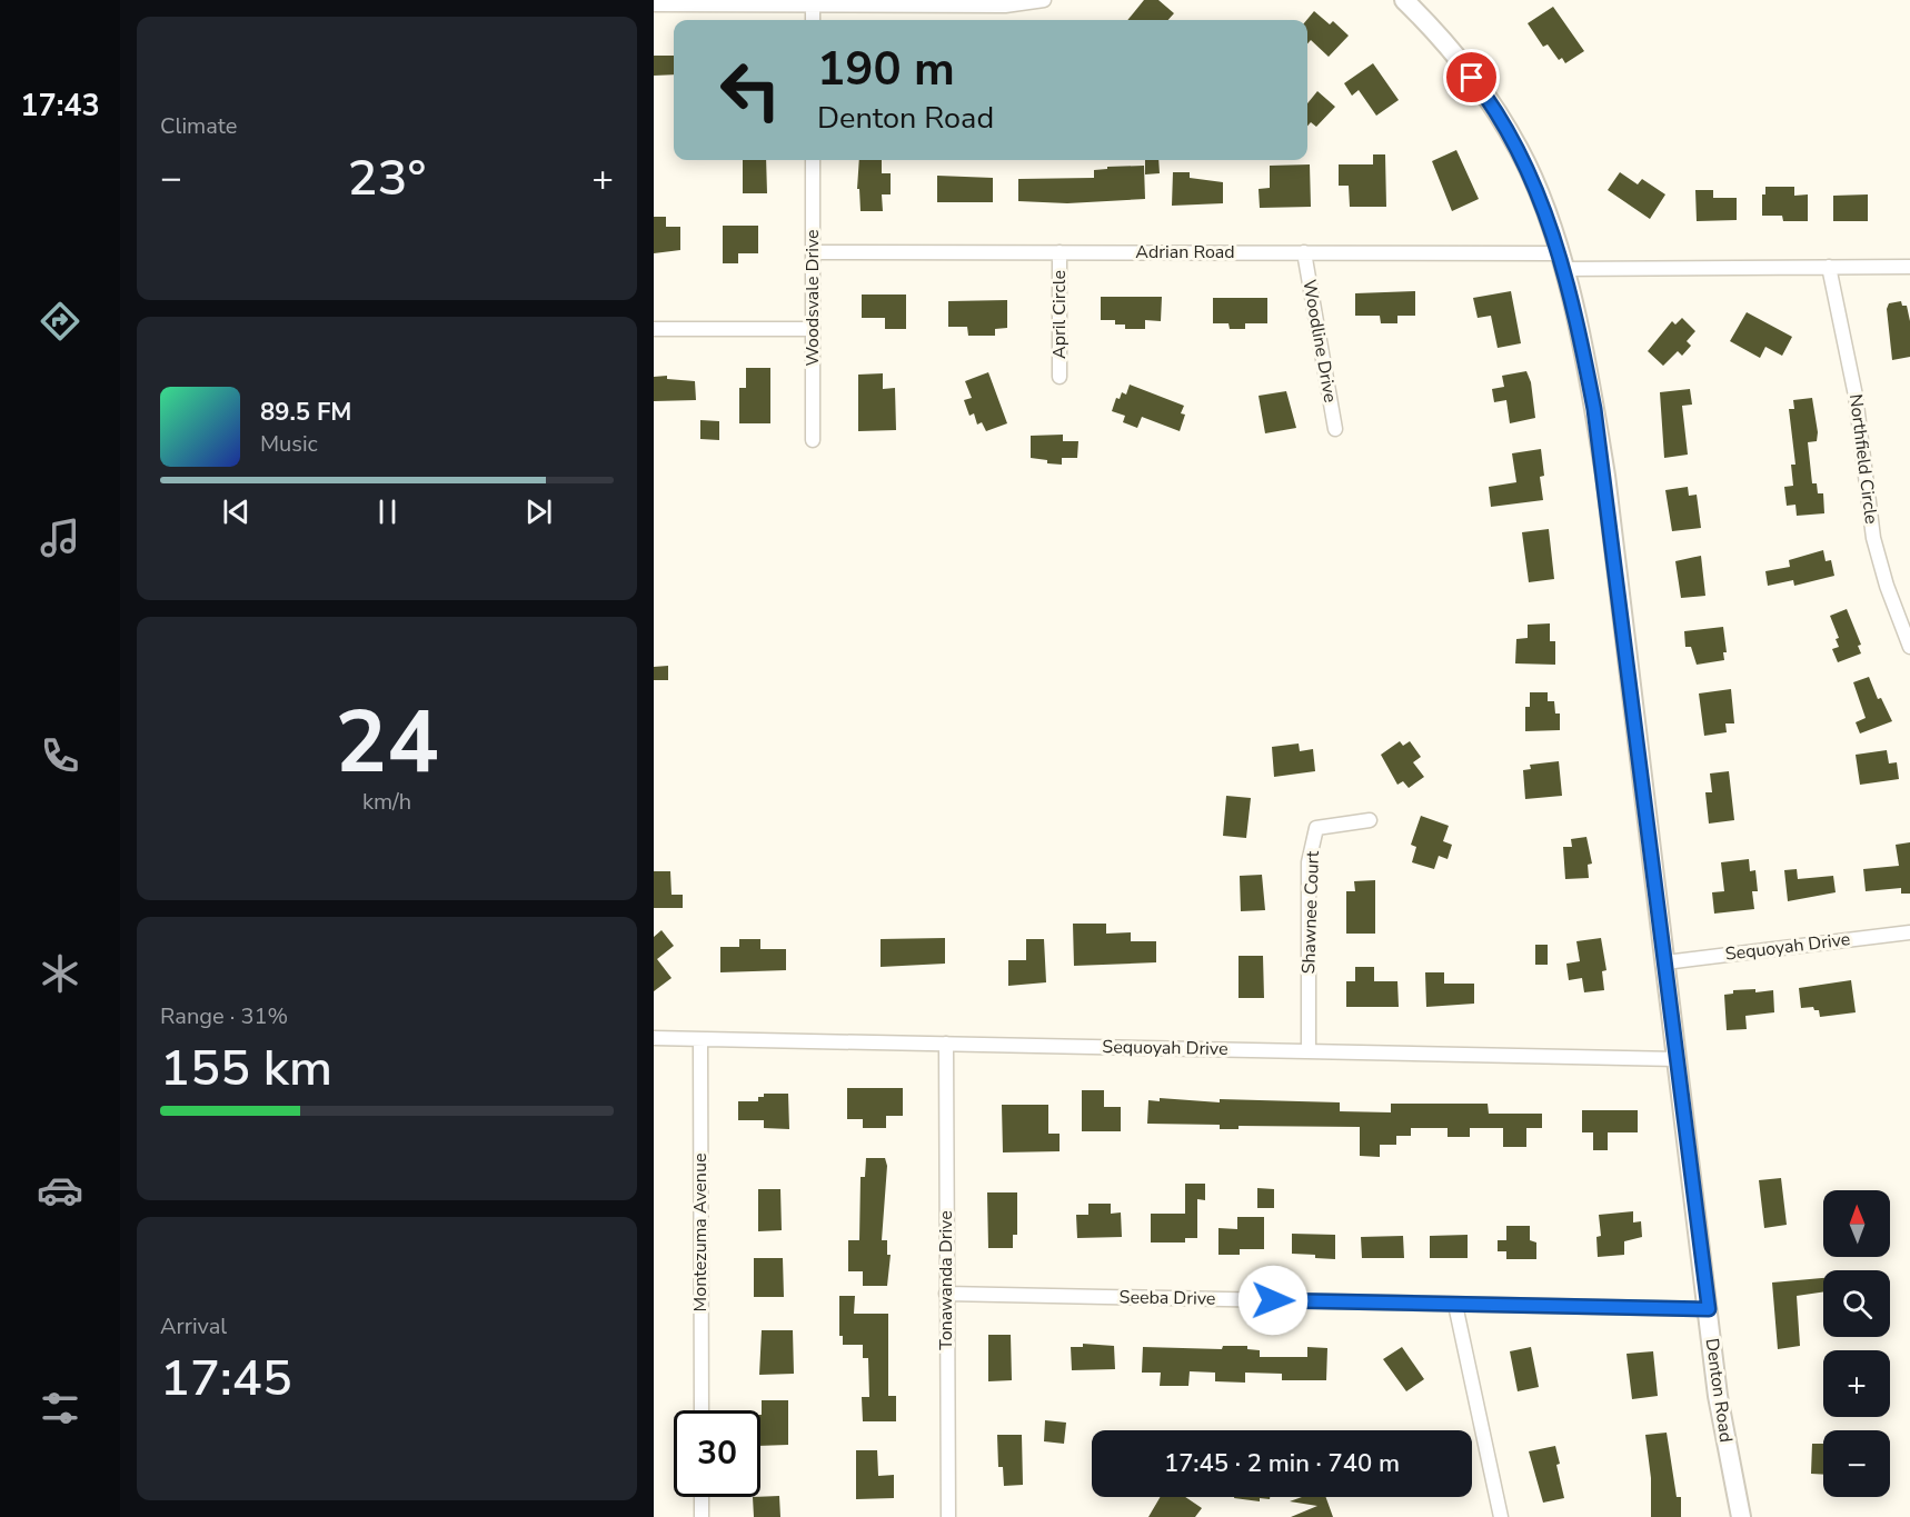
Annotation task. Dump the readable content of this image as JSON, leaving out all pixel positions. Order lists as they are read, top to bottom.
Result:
{
  "streets": {
    "street": [
      "Adrian Road",
      "Woodsvale Drive",
      "April Circle",
      "Woodline Drive",
      "Northfield Circle",
      "Shawnee Court",
      "Sequoyah Drive",
      "Montezuma Avenue",
      "Tonawanda Drive",
      "Seeba Drive",
      "Denton Road"
    ]
  },
  "crossings": [
    ["Adrian Road", "Woodsvale Drive"],
    ["Adrian Road", "April Circle"],
    ["Adrian Road", "Woodline Drive"],
    ["Adrian Road", "Denton Road"],
    ["Shawnee Court", "Sequoyah Drive"],
    ["Sequoyah Drive", "Montezuma Avenue"],
    ["Sequoyah Drive", "Tonawanda Drive"],
    ["Sequoyah Drive", "Denton Road"],
    ["Tonawanda Drive", "Seeba Drive"],
    ["Seeba Drive", "Denton Road"]
  ],
  "north": "top",
  "page": {
    "tabs": "17:43",
    "tile": [
      "Climate",
      ["24", "km/h"],
      ["Range · 31%", "155 km"],
      ["Arrival", "17:45"]
    ],
    "turn": ["190 m", "Denton Road"],
    "heat": ["−", "23°", "+"],
    "song": ["89.5 FM", "Music"],
    "map_buttons": ["+", "−"],
    "limit": "30",
    "trip": "17:45 · 2 min · 740 m"
  }
}
